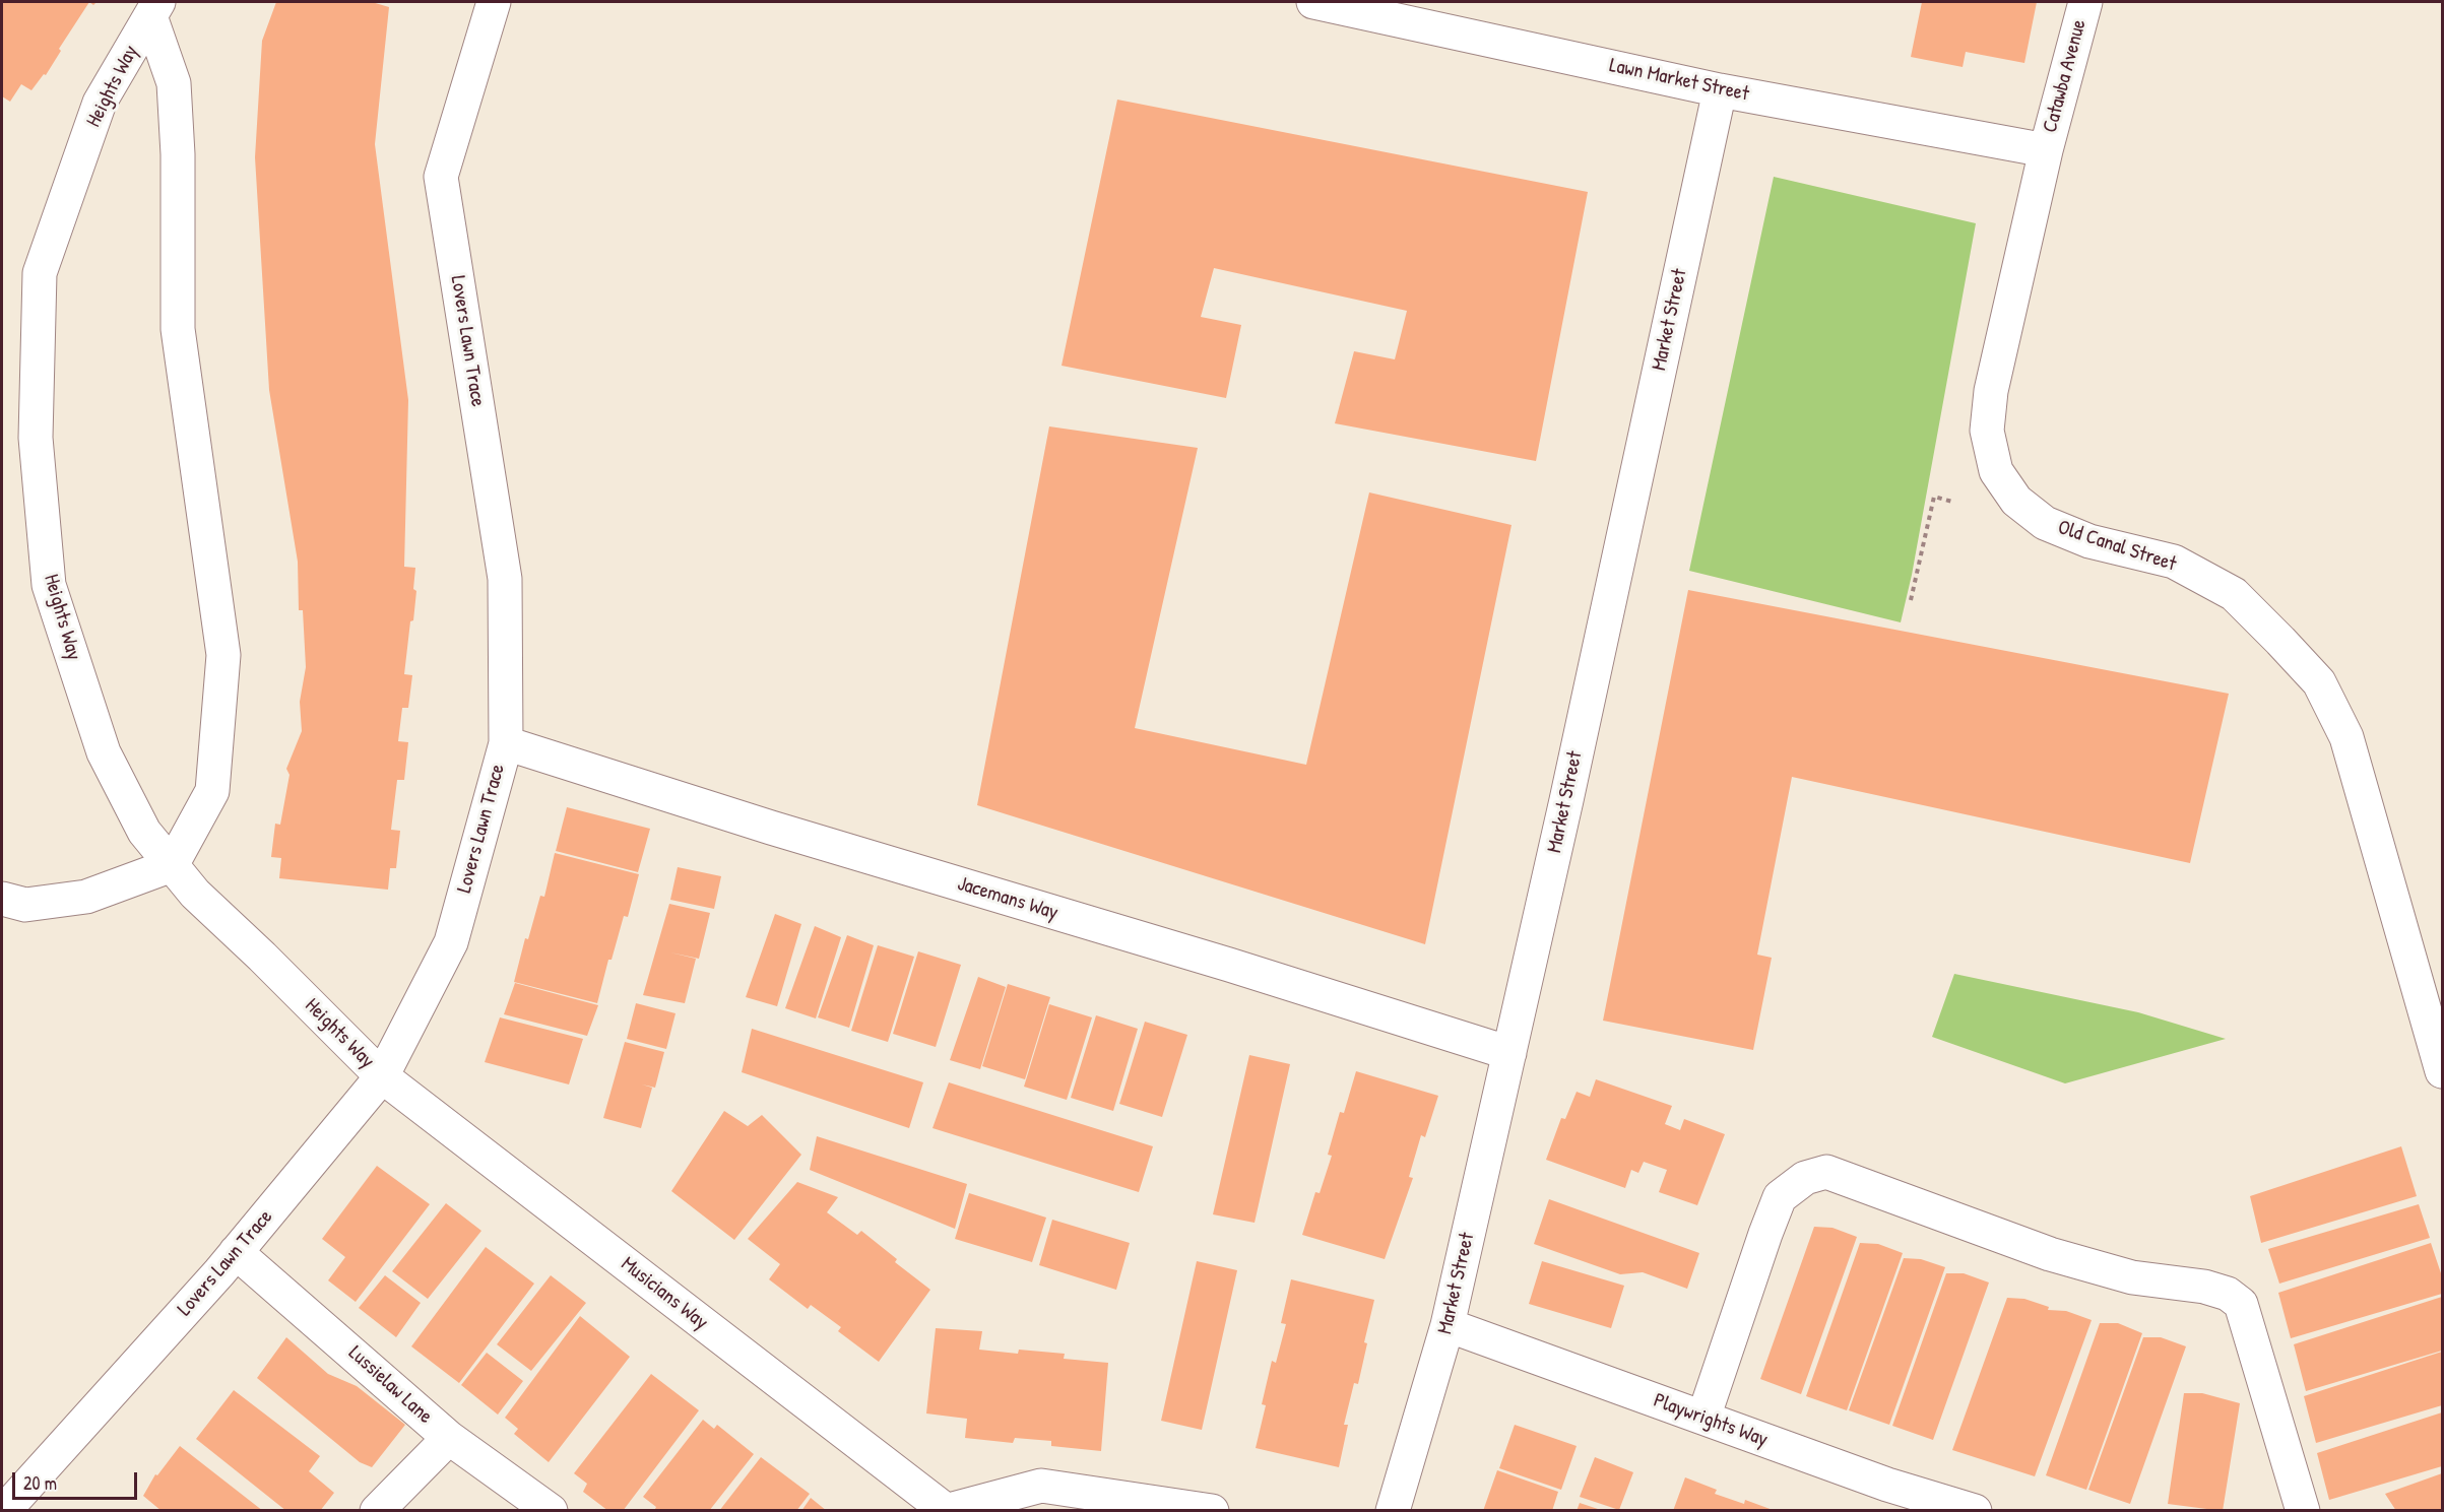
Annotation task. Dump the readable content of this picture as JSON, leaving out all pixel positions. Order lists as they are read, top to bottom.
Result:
{
  "streets": {
    "street": [
      "Catawba Avenue",
      "Lawn Market Street",
      "Heights Way",
      "Market Street",
      "Lovers Lawn Trace",
      "Old Canal Street",
      "Jacemans Way",
      "Musicians Way",
      "Lussielaw Lane",
      "Playwrights Way"
    ]
  },
  "crossings": [
    ["Catawba Avenue", "Lawn Market Street"],
    ["Catawba Avenue", "Old Canal Street"],
    ["Lawn Market Street", "Market Street"],
    ["Lawn Market Street", "Old Canal Street"],
    ["Heights Way", "Lovers Lawn Trace"],
    ["Heights Way", "Musicians Way"],
    ["Market Street", "Jacemans Way"],
    ["Market Street", "Playwrights Way"],
    ["Lovers Lawn Trace", "Jacemans Way"],
    ["Lovers Lawn Trace", "Musicians Way"],
    ["Lovers Lawn Trace", "Lussielaw Lane"]
  ],
  "scale_bar": "20 m"
}
